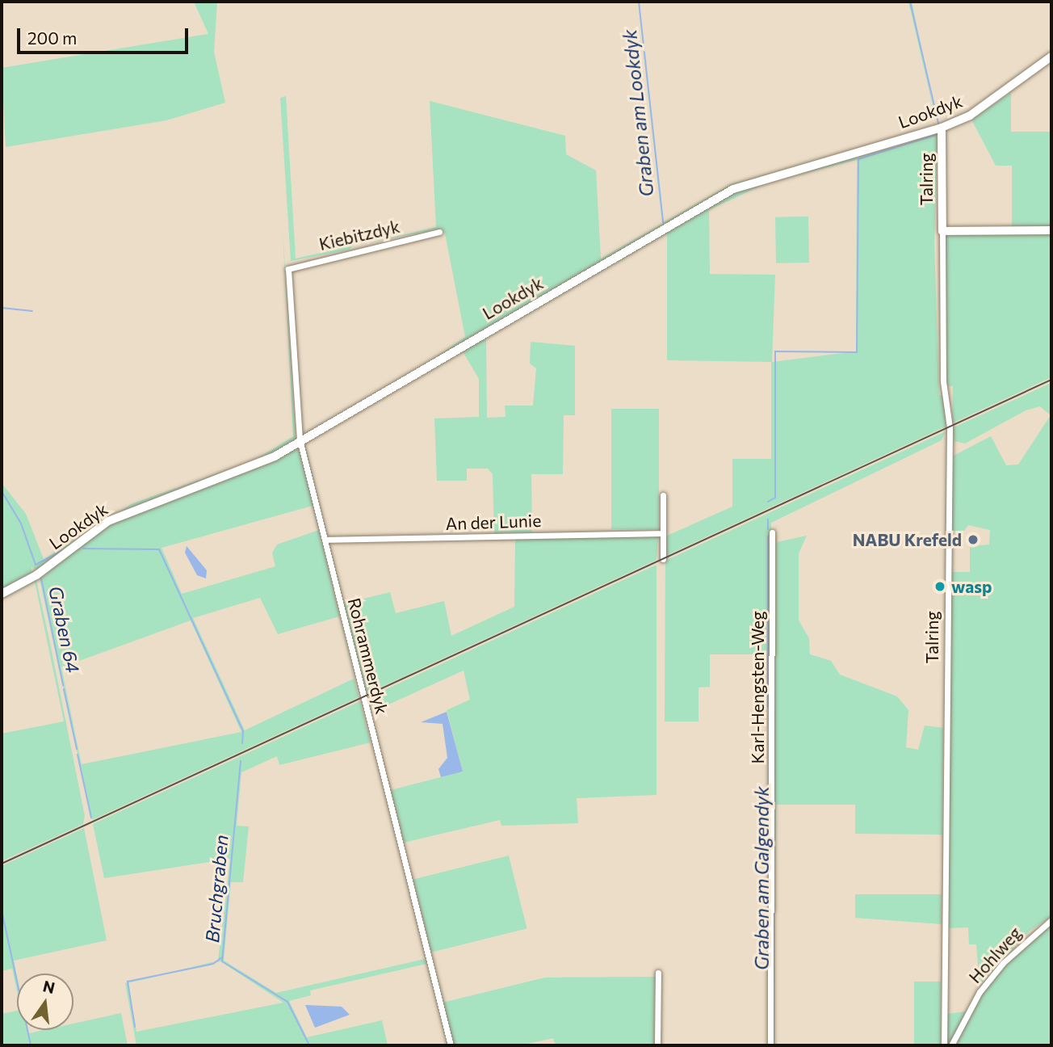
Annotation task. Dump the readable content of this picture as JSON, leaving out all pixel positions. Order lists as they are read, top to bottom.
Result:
{
  "streets": {
    "street": [
      "Lookdyk",
      "Talring",
      "Kiebitzdyk",
      "An der Lunie",
      "Rohrammerdyk",
      "Karl-Hengsten-Weg",
      "Hohlweg"
    ]
  },
  "crossings": [
    ["Lookdyk", "Talring"],
    ["Lookdyk", "Rohrammerdyk"],
    ["Kiebitzdyk", "Rohrammerdyk"],
    ["An der Lunie", "Rohrammerdyk"]
  ],
  "water": [
    "Graben am Lookdyk",
    "Graben 64",
    "Graben am Galgendyk",
    "Bruchgraben"
  ],
  "places": ["NABU Krefeld", "wasp"],
  "scale_bar": "200 m",
  "north": "top"
}
